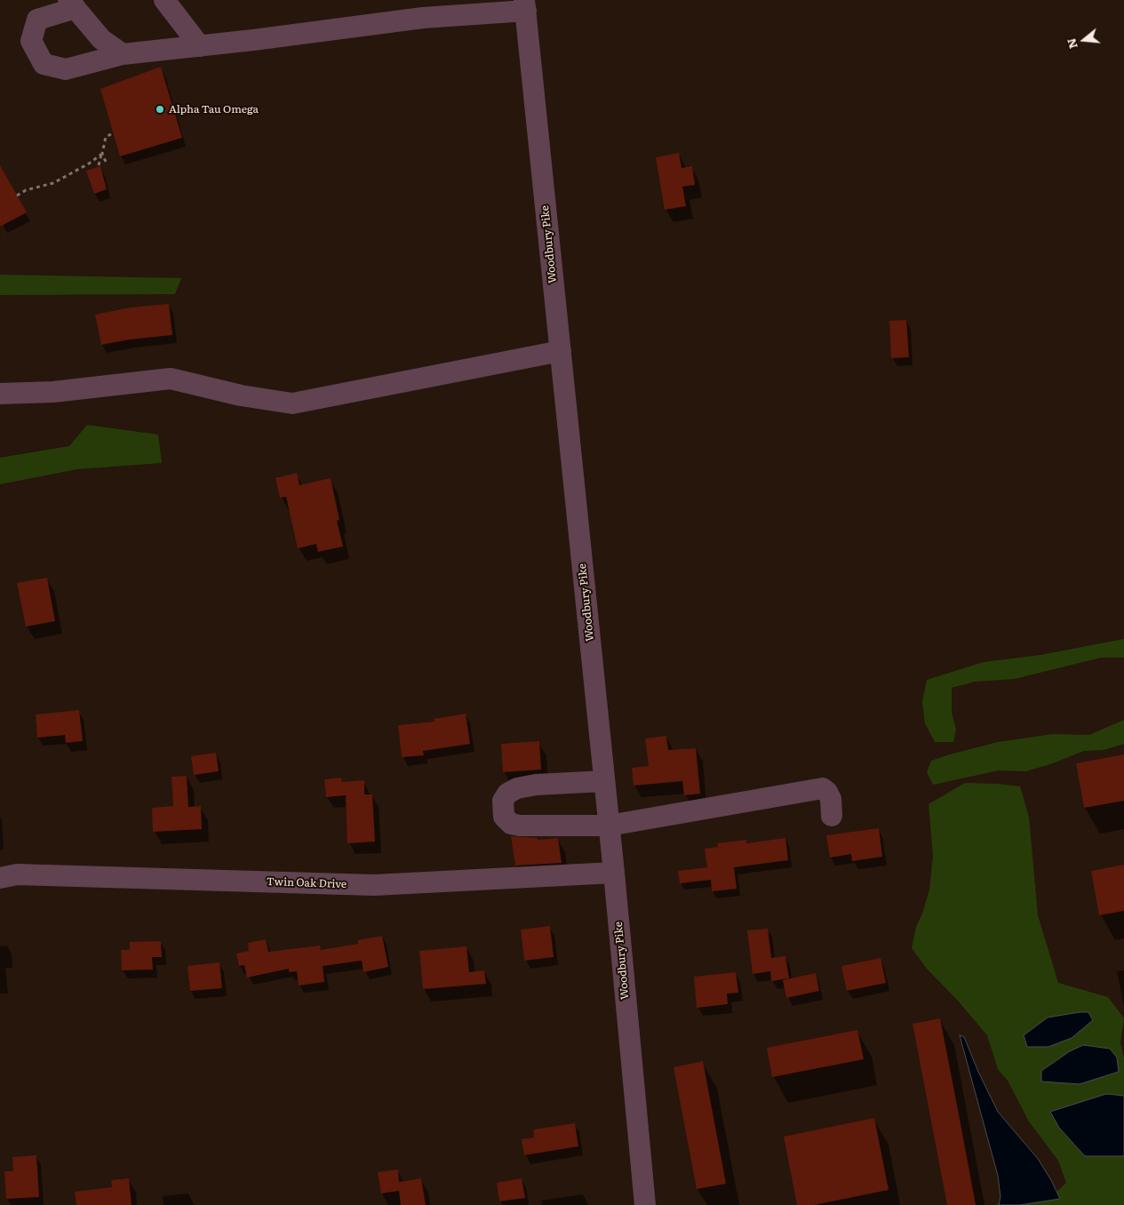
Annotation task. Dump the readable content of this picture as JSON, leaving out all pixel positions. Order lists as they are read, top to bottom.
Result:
{
  "streets": {
    "street": ["Woodbury Pike", "Twin Oak Drive"]
  },
  "crossings": [
    ["Woodbury Pike", "Twin Oak Drive"]
  ],
  "places": ["Alpha Tau Omega"],
  "north": "left"
}
